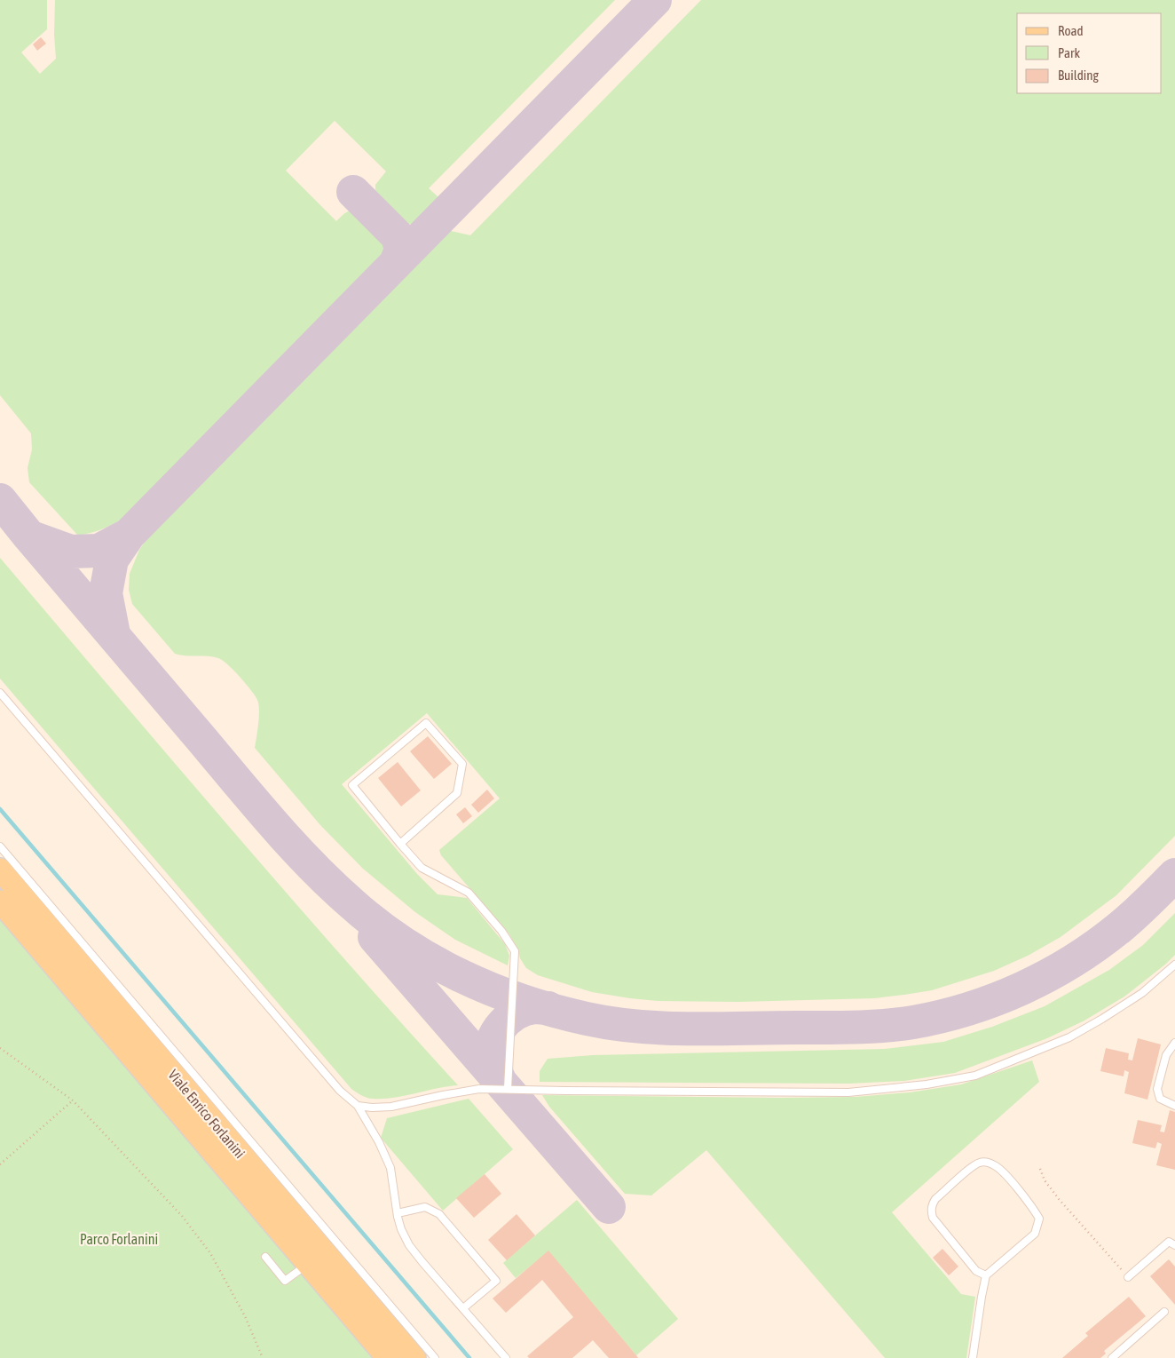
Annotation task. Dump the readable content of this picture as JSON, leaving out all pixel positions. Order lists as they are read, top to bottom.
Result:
{
  "streets": {
    "main road": ["Viale Enrico Forlanini"]
  },
  "parks": ["Parco Forlanini"],
  "legend": ["Road", "Park", "Building"]
}
